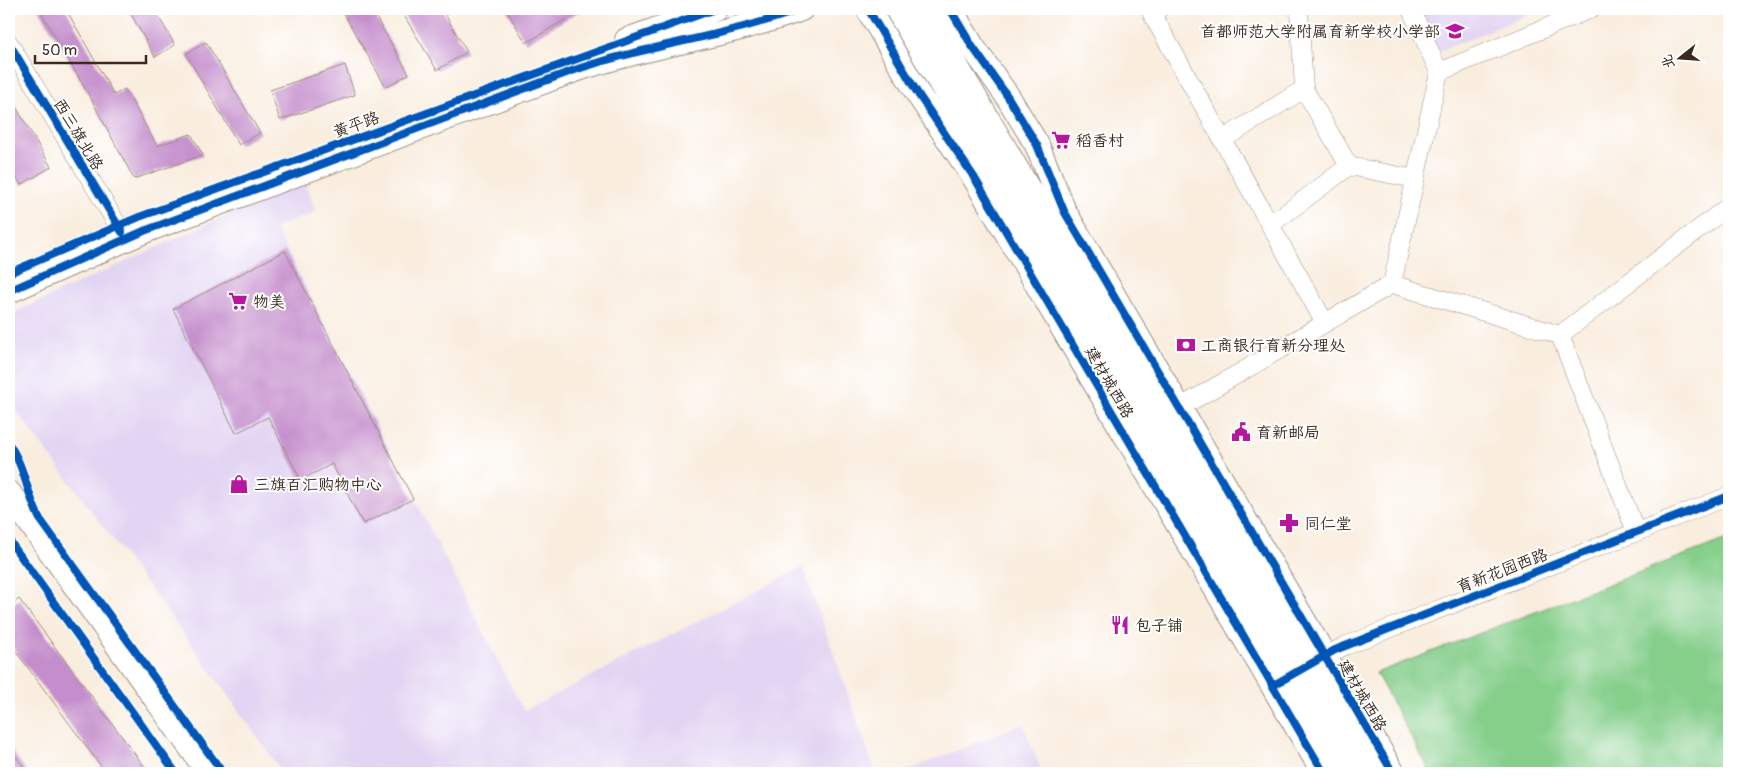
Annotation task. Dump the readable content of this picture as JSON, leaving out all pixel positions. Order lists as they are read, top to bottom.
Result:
{
  "streets": {
    "main road": ["黄平路", "建材城西路"],
    "street": ["西三旗北路", "育新花园西路"]
  },
  "crossings": [
    ["黄平路", "西三旗北路"],
    ["建材城西路", "育新花园西路"]
  ],
  "places": {
    "school or university": ["首都师范大学附属育新学校小学部"],
    "supermarket": ["稻香村", "物美"],
    "bank": ["工商银行育新分理处"],
    "public building": ["育新邮局"],
    "shop": ["三旗百汇购物中心"],
    "pharmacy": ["同仁堂"],
    "restaurant": ["包子铺"]
  },
  "scale_bar": "50 m",
  "north": "left"
}
